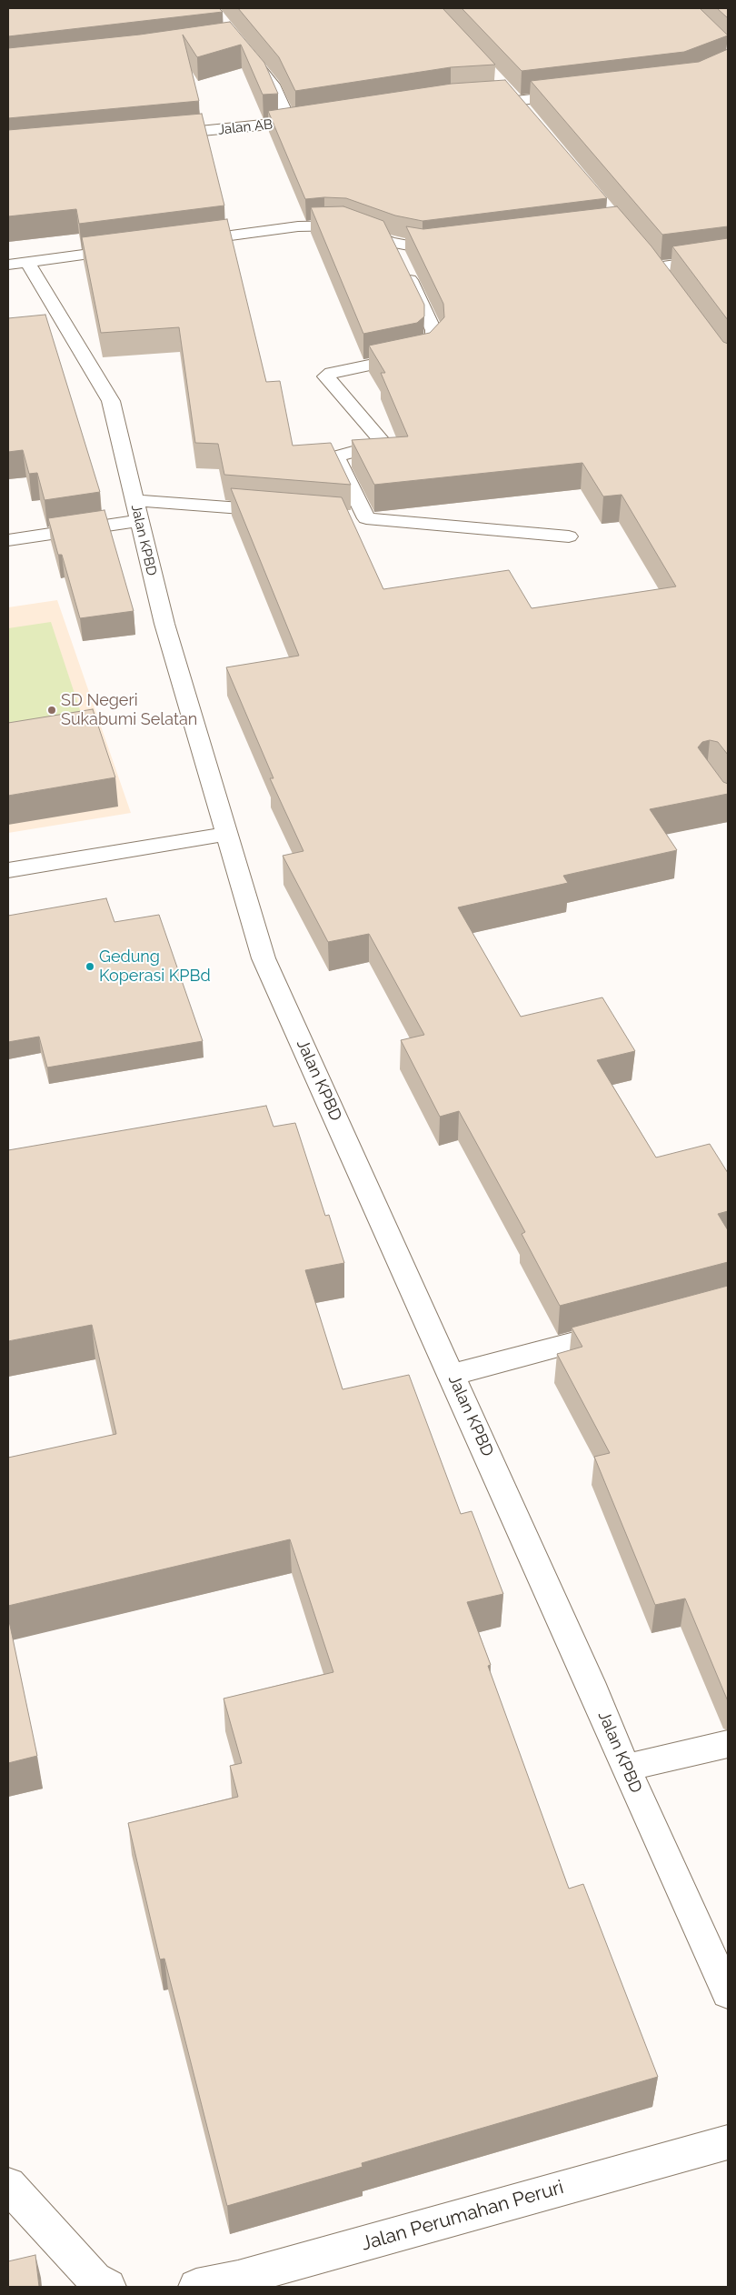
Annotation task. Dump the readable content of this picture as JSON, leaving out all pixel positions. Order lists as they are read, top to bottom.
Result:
{
  "streets": {
    "street": ["Jalan AB", "Jalan KPBD", "Jalan Perumahan Peruri"]
  },
  "places": ["SD Negeri Sukabumi Selatan", "Gedung Koperasi KPBd"]
}
